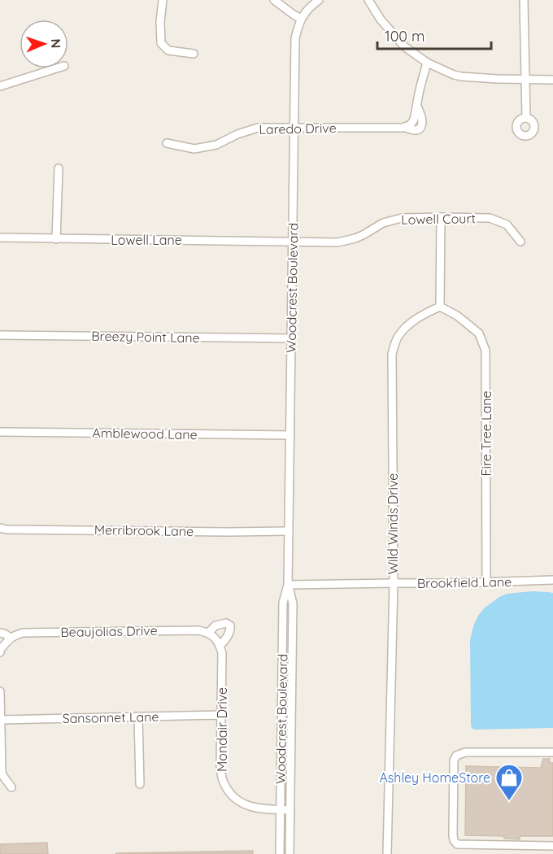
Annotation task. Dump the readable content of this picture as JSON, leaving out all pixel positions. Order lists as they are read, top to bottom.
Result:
{
  "streets": {
    "street": [
      "Laredo Drive",
      "Lowell Court",
      "Lowell Lane",
      "Woodcrest Boulevard",
      "Breezy Point Lane",
      "Amblewood Lane",
      "Fire Tree Lane",
      "Wild Winds Drive",
      "Merribrook Lane",
      "Brookfield Lane",
      "Beaujolias Drive",
      "Sansonnet Lane",
      "Mondair Drive"
    ]
  },
  "crossings": [
    ["Laredo Drive", "Woodcrest Boulevard"],
    ["Lowell Court", "Lowell Lane"],
    ["Lowell Court", "Woodcrest Boulevard"],
    ["Lowell Lane", "Woodcrest Boulevard"],
    ["Woodcrest Boulevard", "Breezy Point Lane"],
    ["Woodcrest Boulevard", "Amblewood Lane"],
    ["Woodcrest Boulevard", "Merribrook Lane"],
    ["Woodcrest Boulevard", "Brookfield Lane"],
    ["Woodcrest Boulevard", "Mondair Drive"],
    ["Fire Tree Lane", "Wild Winds Drive"],
    ["Fire Tree Lane", "Brookfield Lane"],
    ["Wild Winds Drive", "Brookfield Lane"],
    ["Sansonnet Lane", "Mondair Drive"]
  ],
  "places": {
    "shop": ["Ashley HomeStore"]
  },
  "scale_bar": "100 m",
  "north": "right"
}
